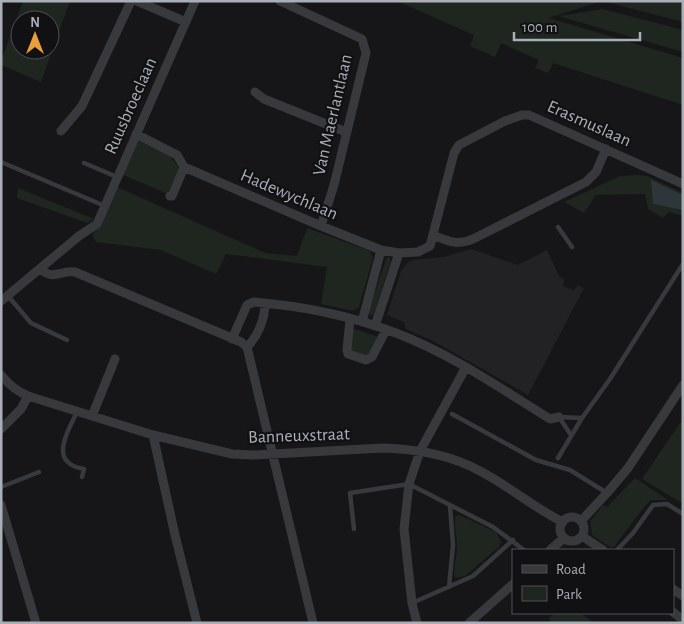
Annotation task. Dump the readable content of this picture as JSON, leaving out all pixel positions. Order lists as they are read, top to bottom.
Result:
{
  "streets": {
    "street": [
      "Ruusbroeclaan",
      "Van Maerlantlaan",
      "Erasmuslaan",
      "Hadewychlaan",
      "Banneuxstraat"
    ]
  },
  "crossings": [
    ["Ruusbroeclaan", "Hadewychlaan"],
    ["Van Maerlantlaan", "Hadewychlaan"],
    ["Erasmuslaan", "Hadewychlaan"]
  ],
  "legend": ["Road", "Park"],
  "scale_bar": "100 m",
  "north": "top"
}
